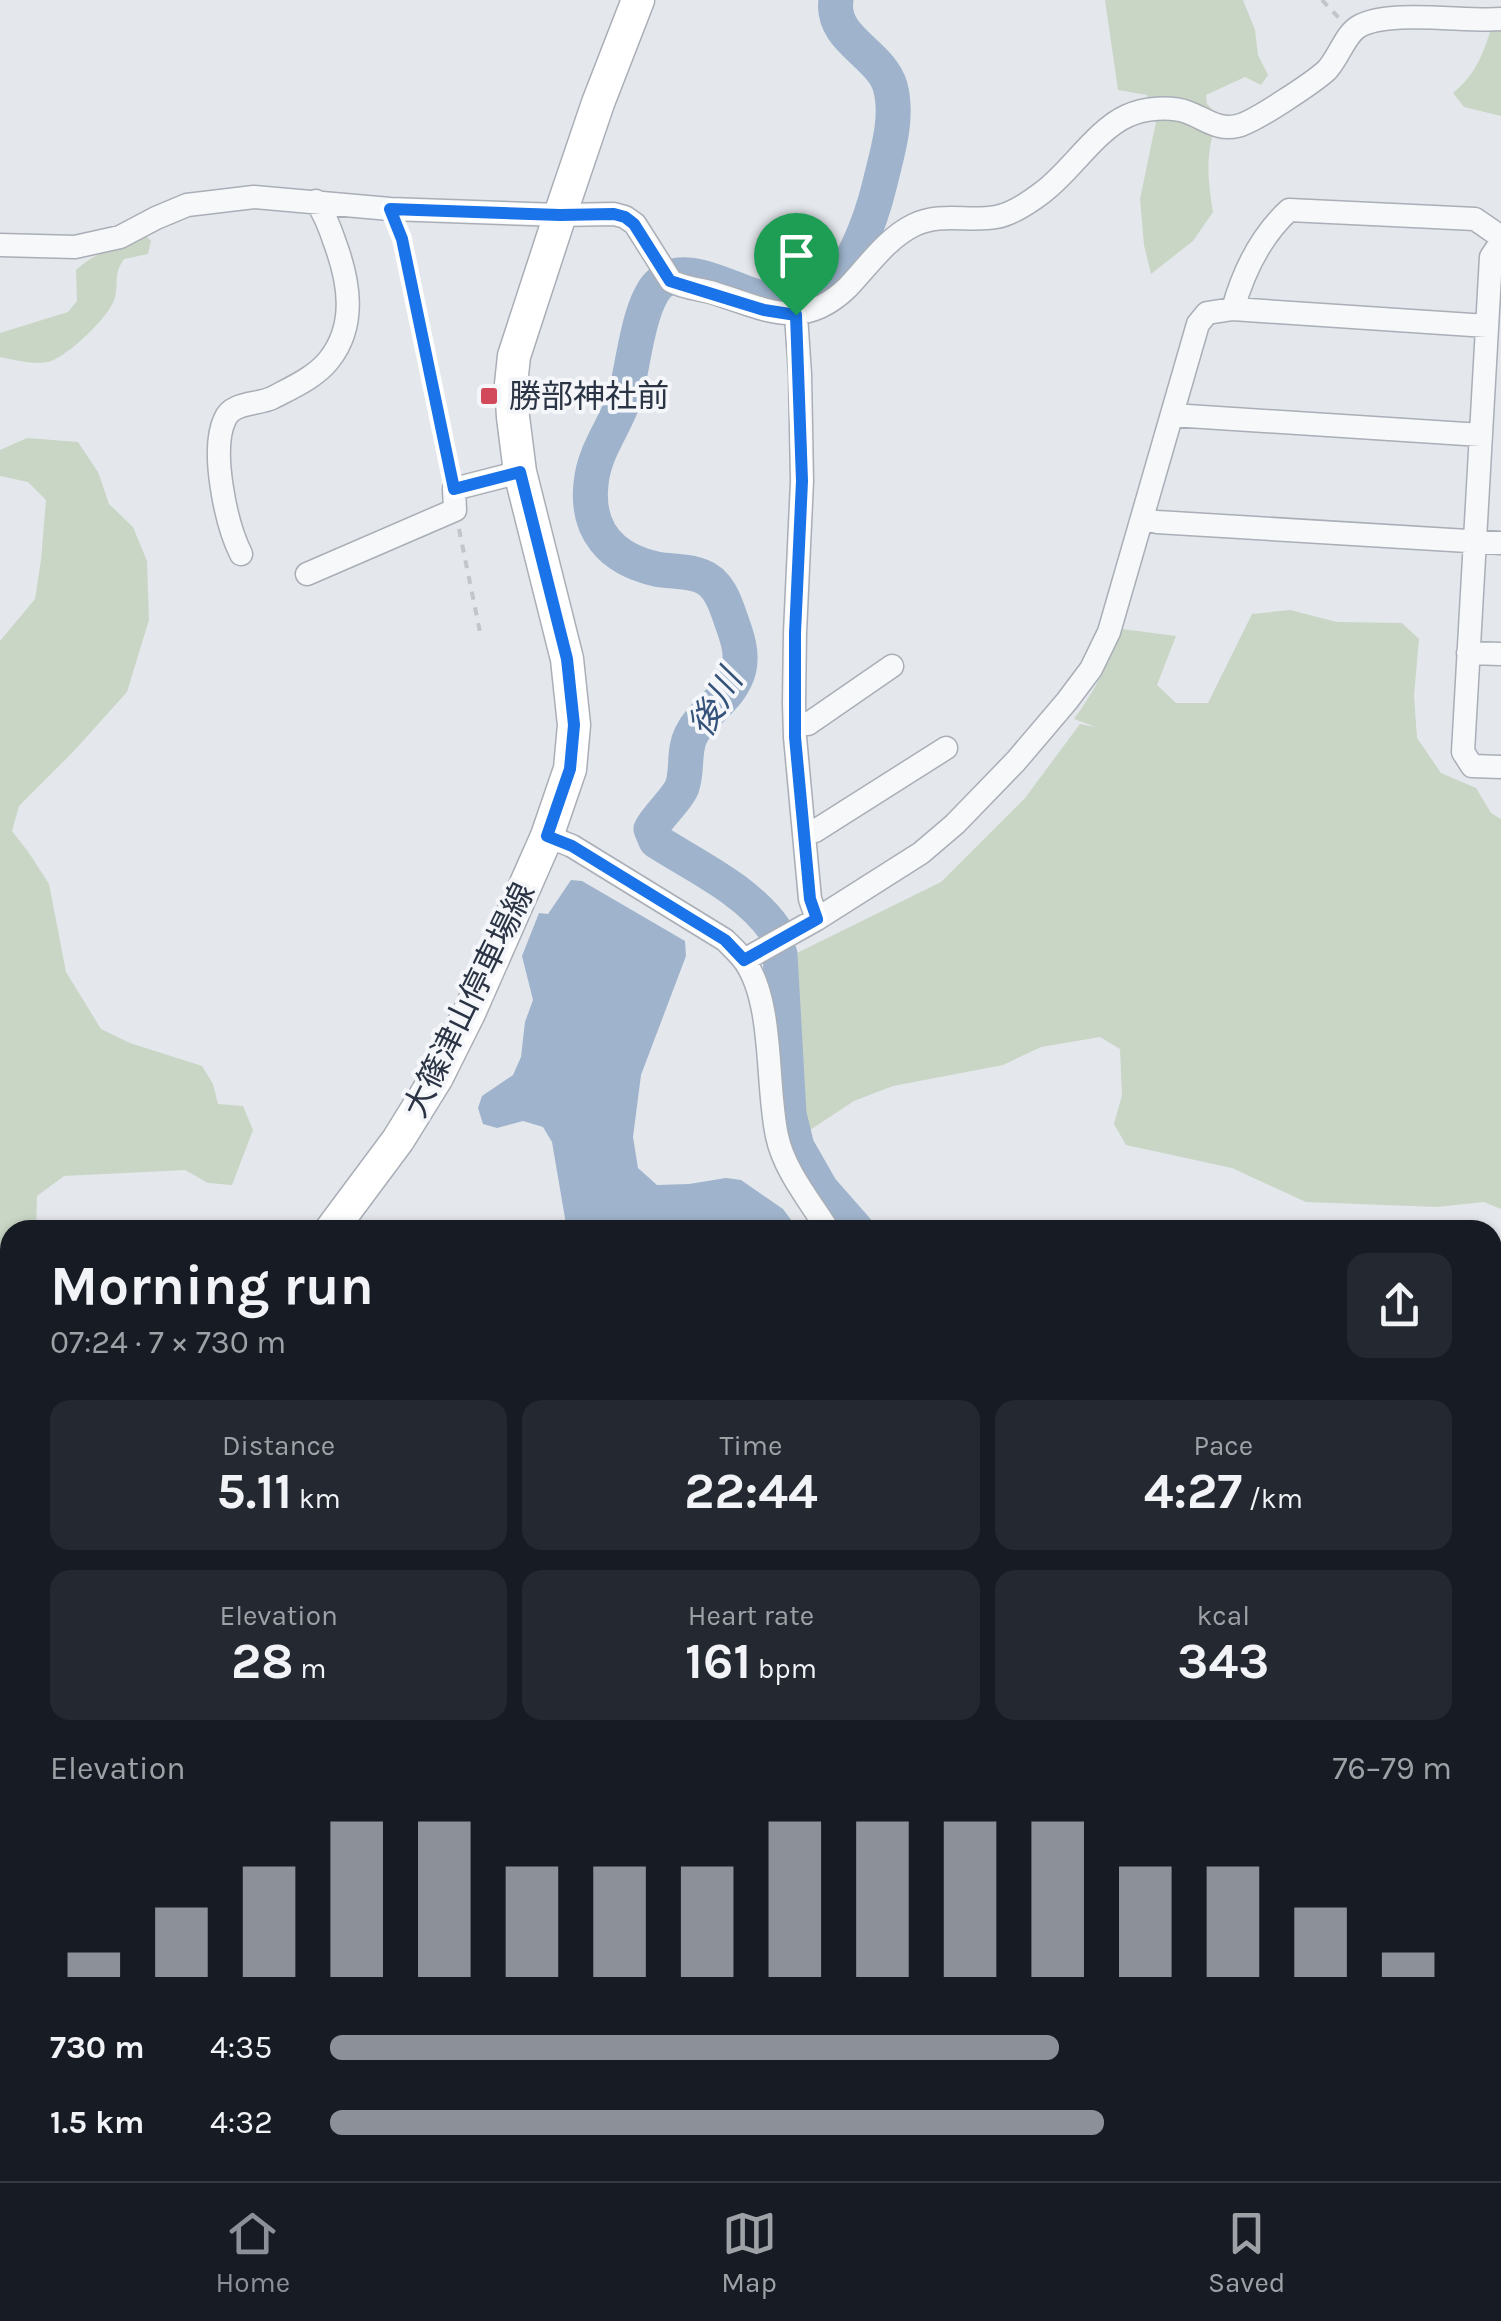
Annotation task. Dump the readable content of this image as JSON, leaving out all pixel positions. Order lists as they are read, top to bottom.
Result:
{
  "streets": {
    "main road": ["大篠津山停車場線"]
  },
  "water": ["後川"],
  "places": {
    "transit": ["勝部神社前"]
  },
  "page": {
    "heading": ["Morning run", "07:24 · 7 × 730 m"],
    "stats": [
      ["Distance", "5.11 km"],
      ["Time", "22:44"],
      ["Pace", "4:27 /km"],
      ["Elevation", "28 m"],
      ["Heart rate", "161 bpm"],
      ["kcal", "343"]
    ],
    "chart": ["Elevation", "76–79 m"],
    "list": [
      {
        "name": "730 m",
        "note": "4:35"
      },
      {
        "name": "1.5 km",
        "note": "4:32"
      }
    ],
    "tabs": ["Home", "Map", "Saved"]
  }
}
